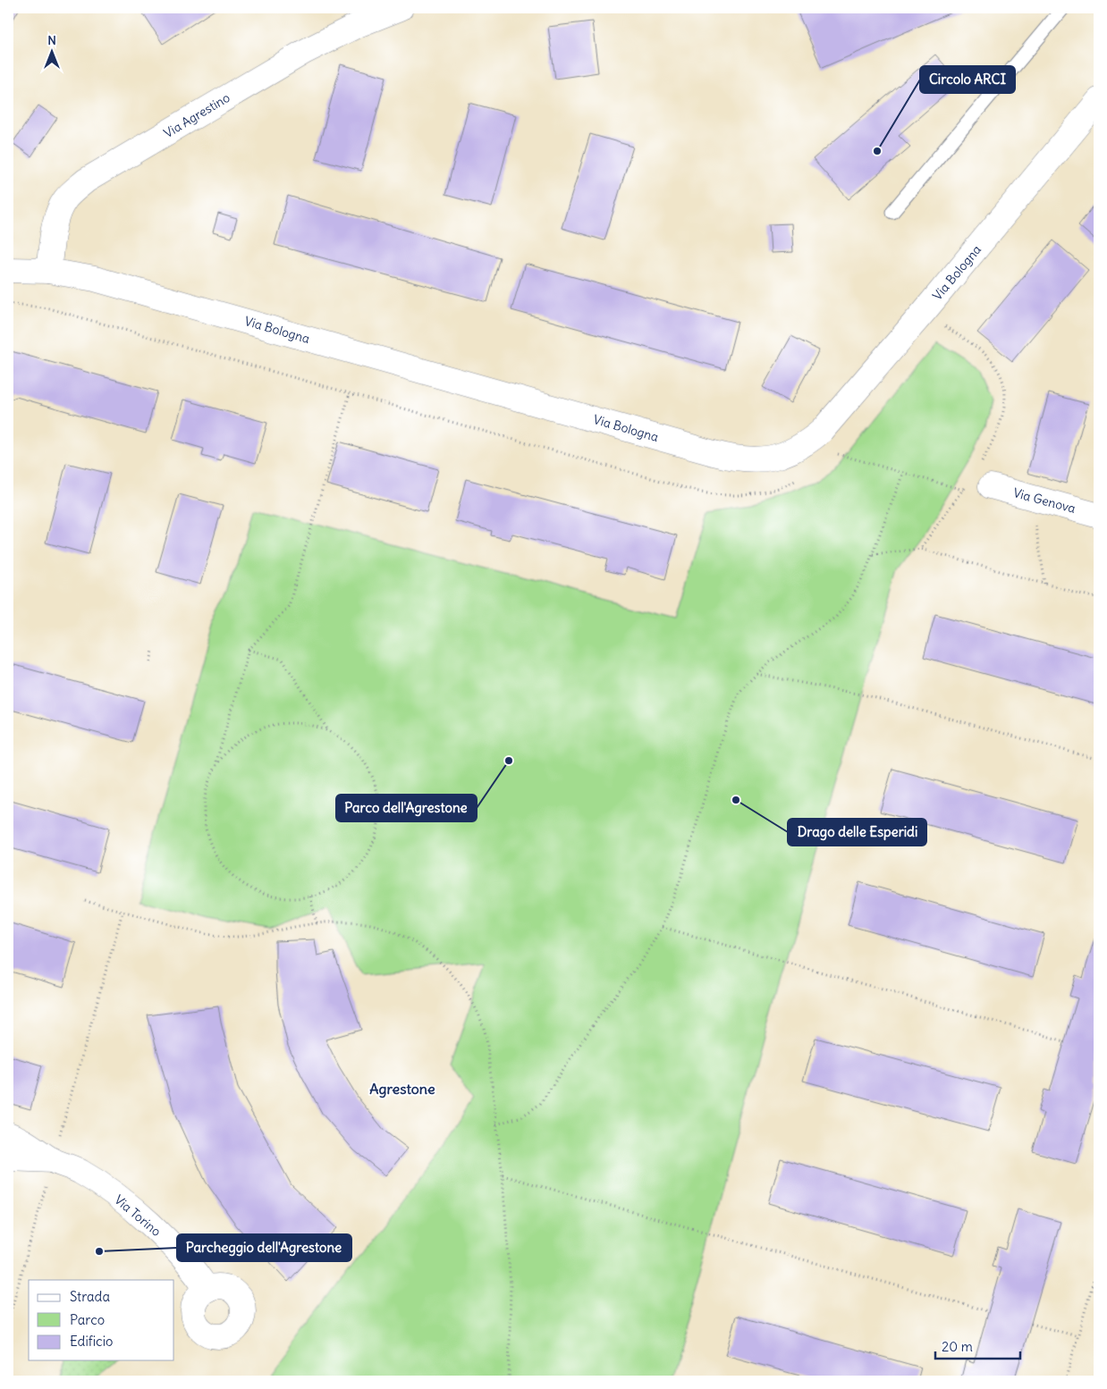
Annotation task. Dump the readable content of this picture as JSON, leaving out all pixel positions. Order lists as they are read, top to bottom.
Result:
{
  "streets": {
    "street": [
      "Via Agrestino",
      "Via Bologna",
      "Via Genova",
      "Via Torino"
    ]
  },
  "crossings": [
    ["Via Agrestino", "Via Bologna"]
  ],
  "districts": ["Agrestone"],
  "places": [
    "Circolo ARCI",
    "Parco dell'Agrestone",
    "Drago delle Esperidi",
    "Parcheggio dell'Agrestone"
  ],
  "legend": ["Strada", "Parco", "Edificio"],
  "scale_bar": "20 m",
  "north": "top"
}
